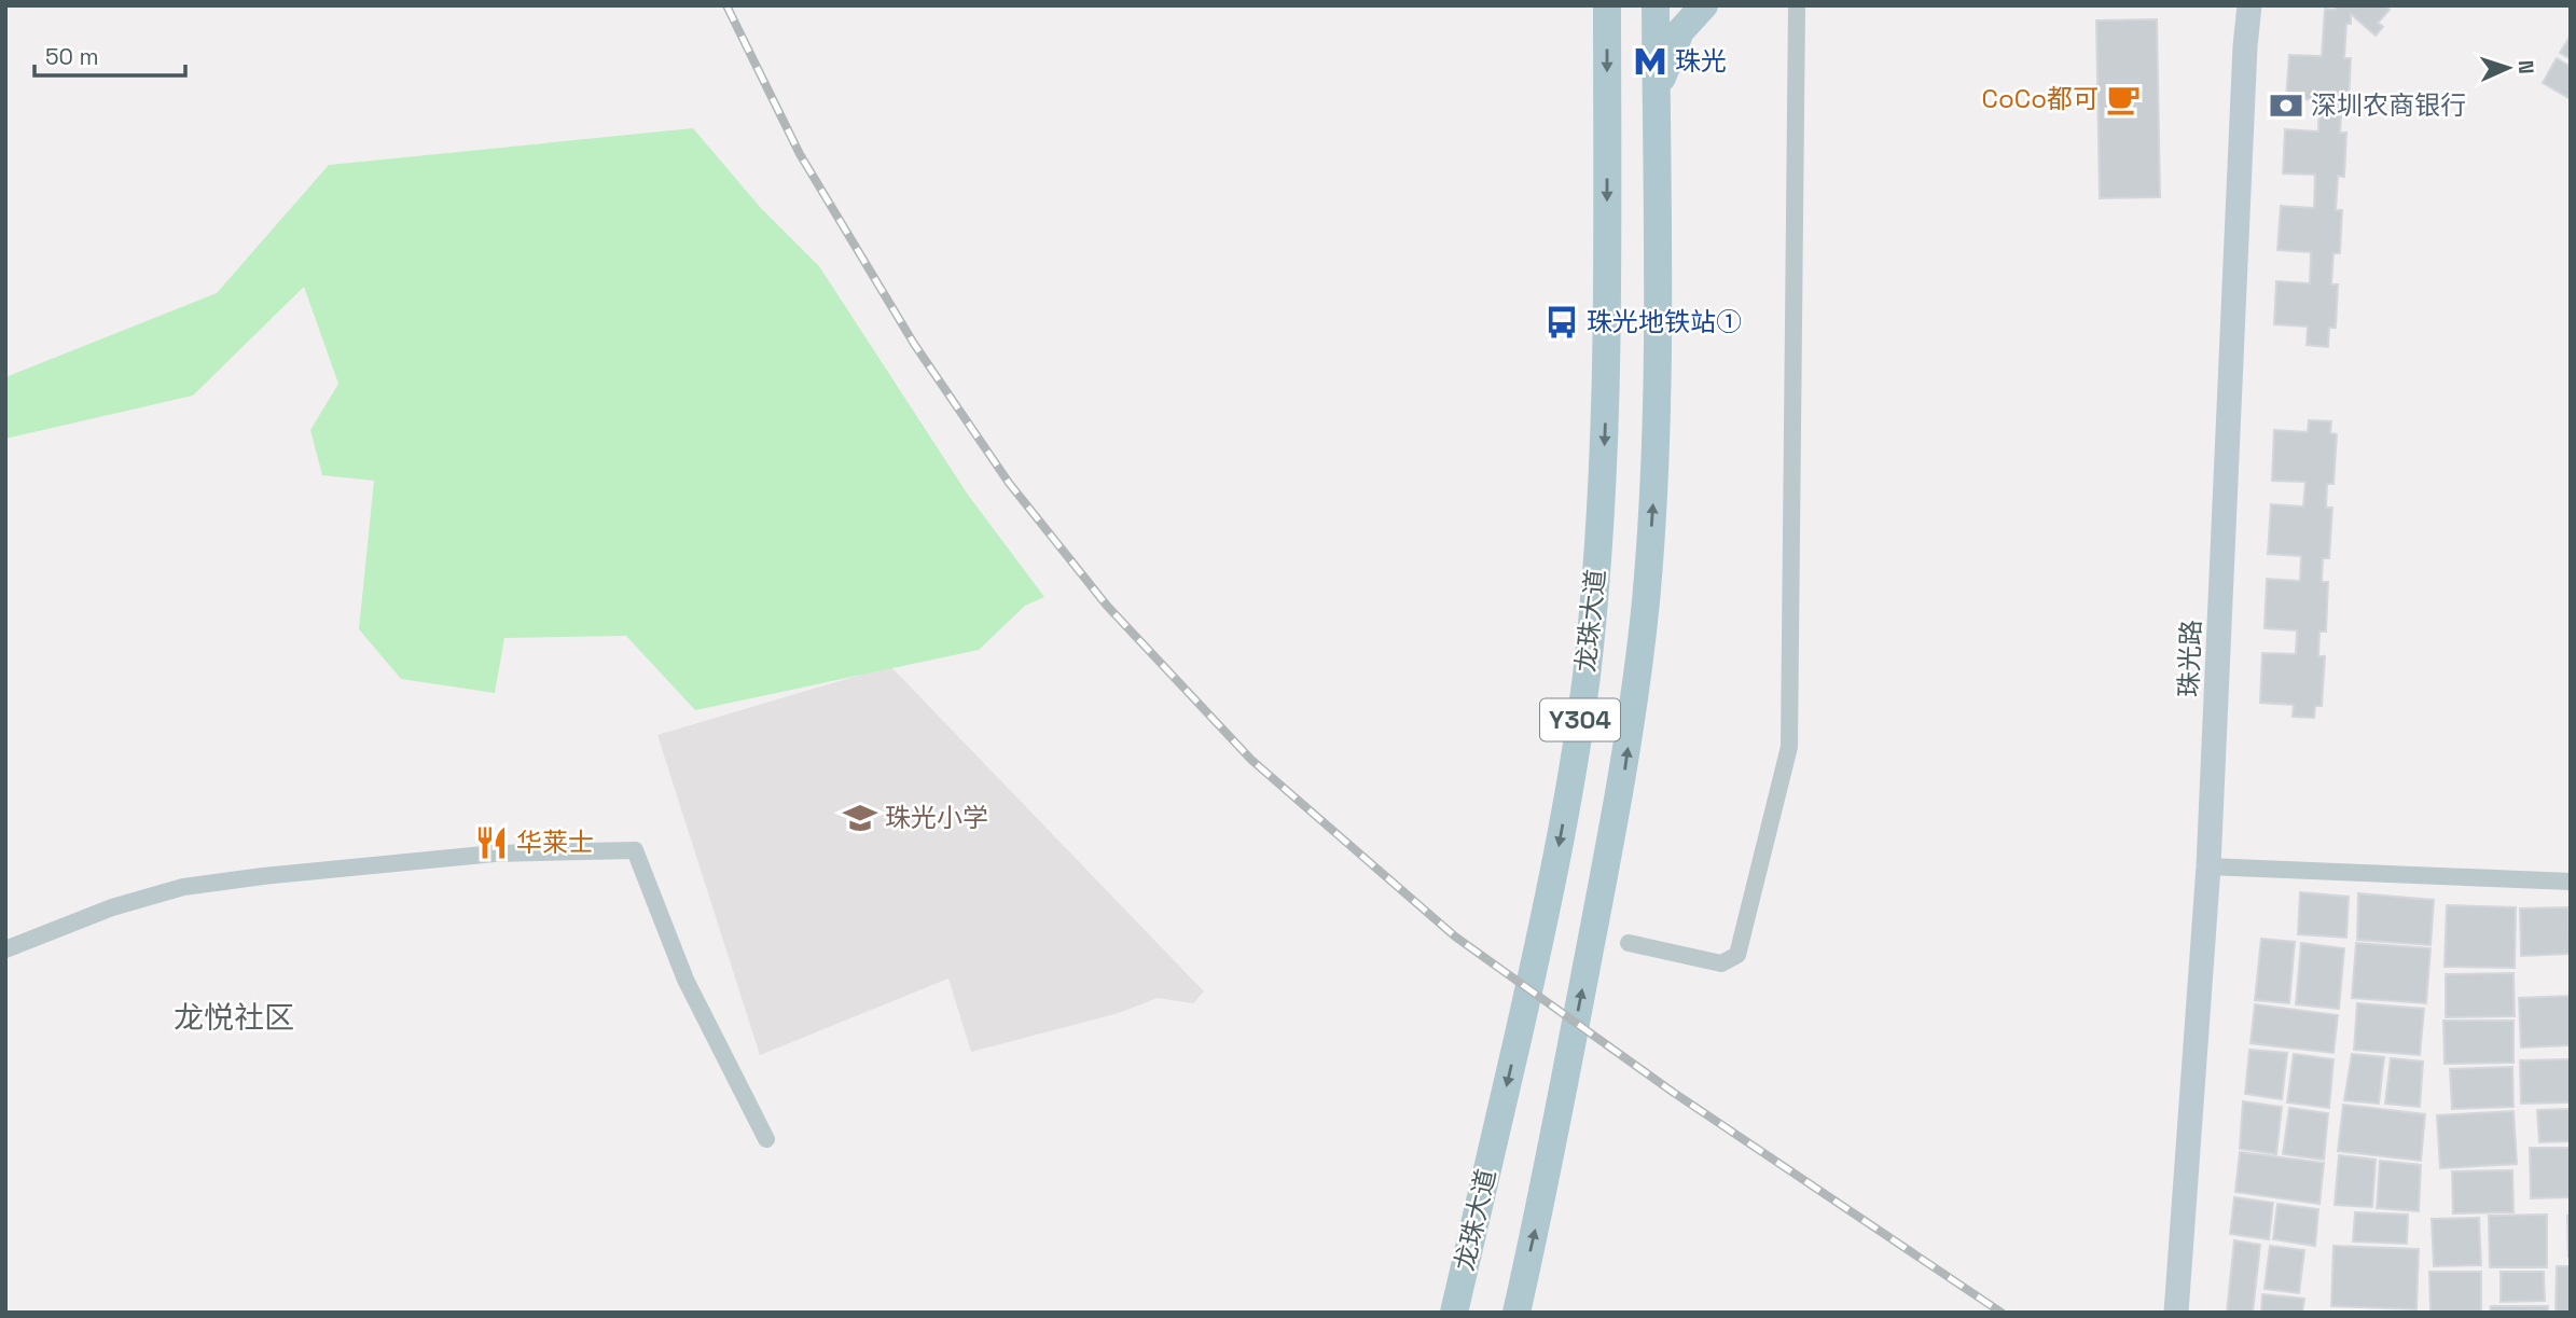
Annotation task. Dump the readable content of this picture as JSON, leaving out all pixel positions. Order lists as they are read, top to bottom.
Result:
{
  "streets": {
    "main road": ["龙珠大道", "珠光路", "Y304"]
  },
  "districts": ["龙悦社区"],
  "places": {
    "metro station": ["珠光"],
    "cafe": ["CoCo都可"],
    "bank": ["深圳农商银行"],
    "bus stop": ["珠光地铁站①"],
    "school or university": ["珠光小学"],
    "restaurant": ["华莱士"]
  },
  "scale_bar": "50 m",
  "north": "right"
}
